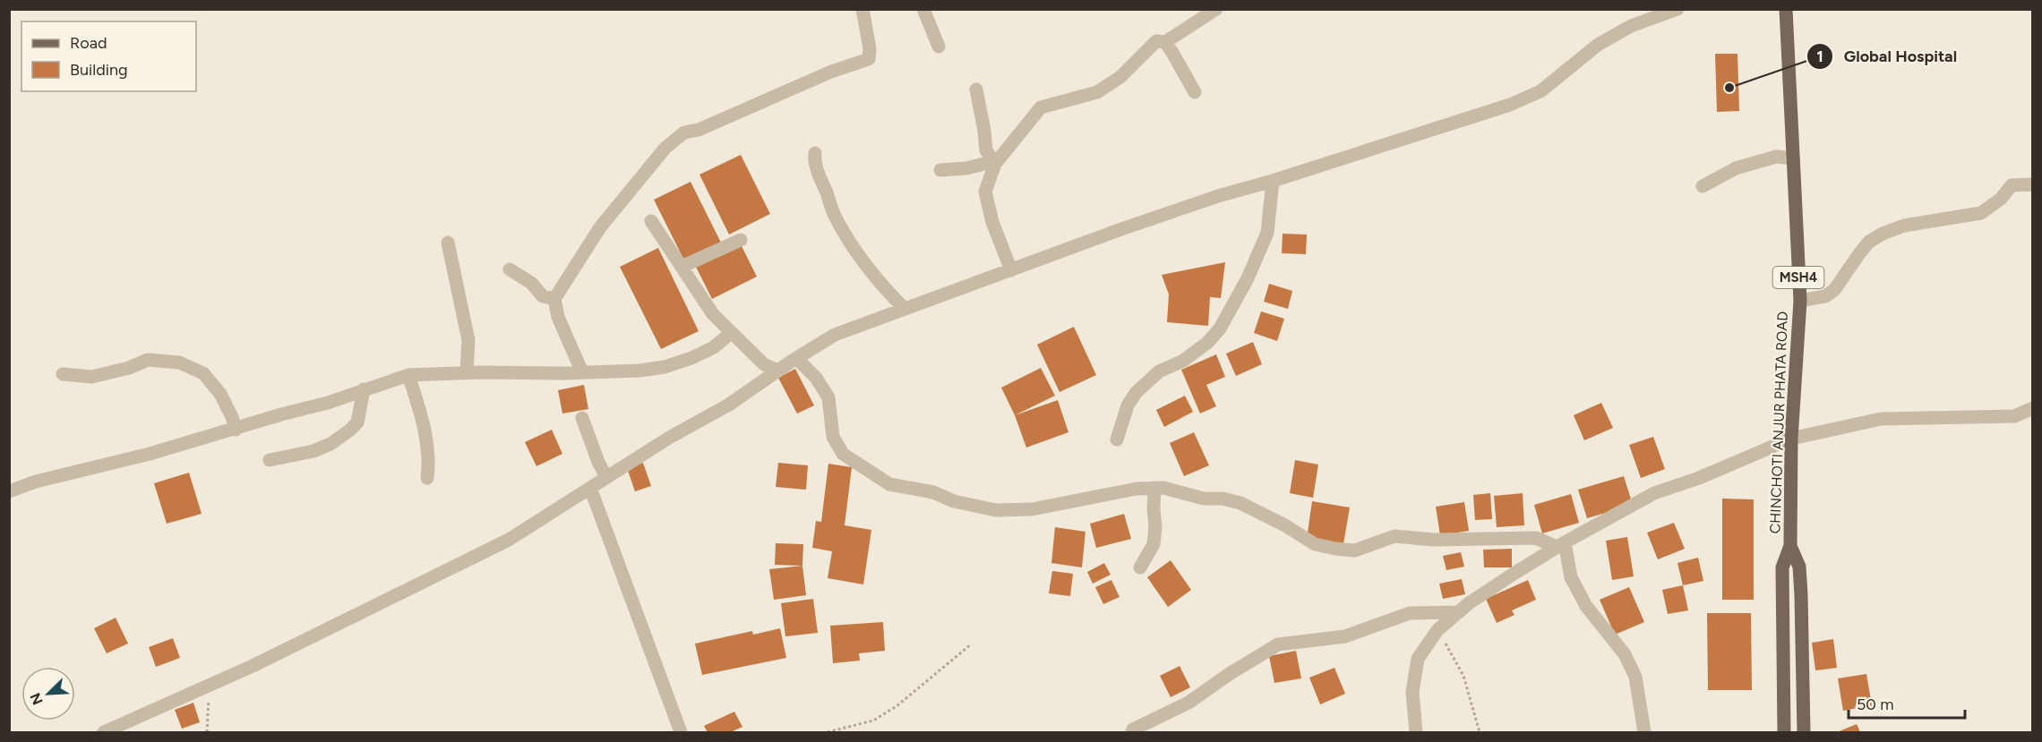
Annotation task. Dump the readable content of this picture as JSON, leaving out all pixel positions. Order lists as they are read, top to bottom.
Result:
{
  "streets": {
    "main road": ["MSH4", "CHINCHOTI ANJUR PHATA ROAD"]
  },
  "places": ["Global Hospital"],
  "legend": ["Road", "Building"],
  "scale_bar": "50 m",
  "north": "bottom left"
}
